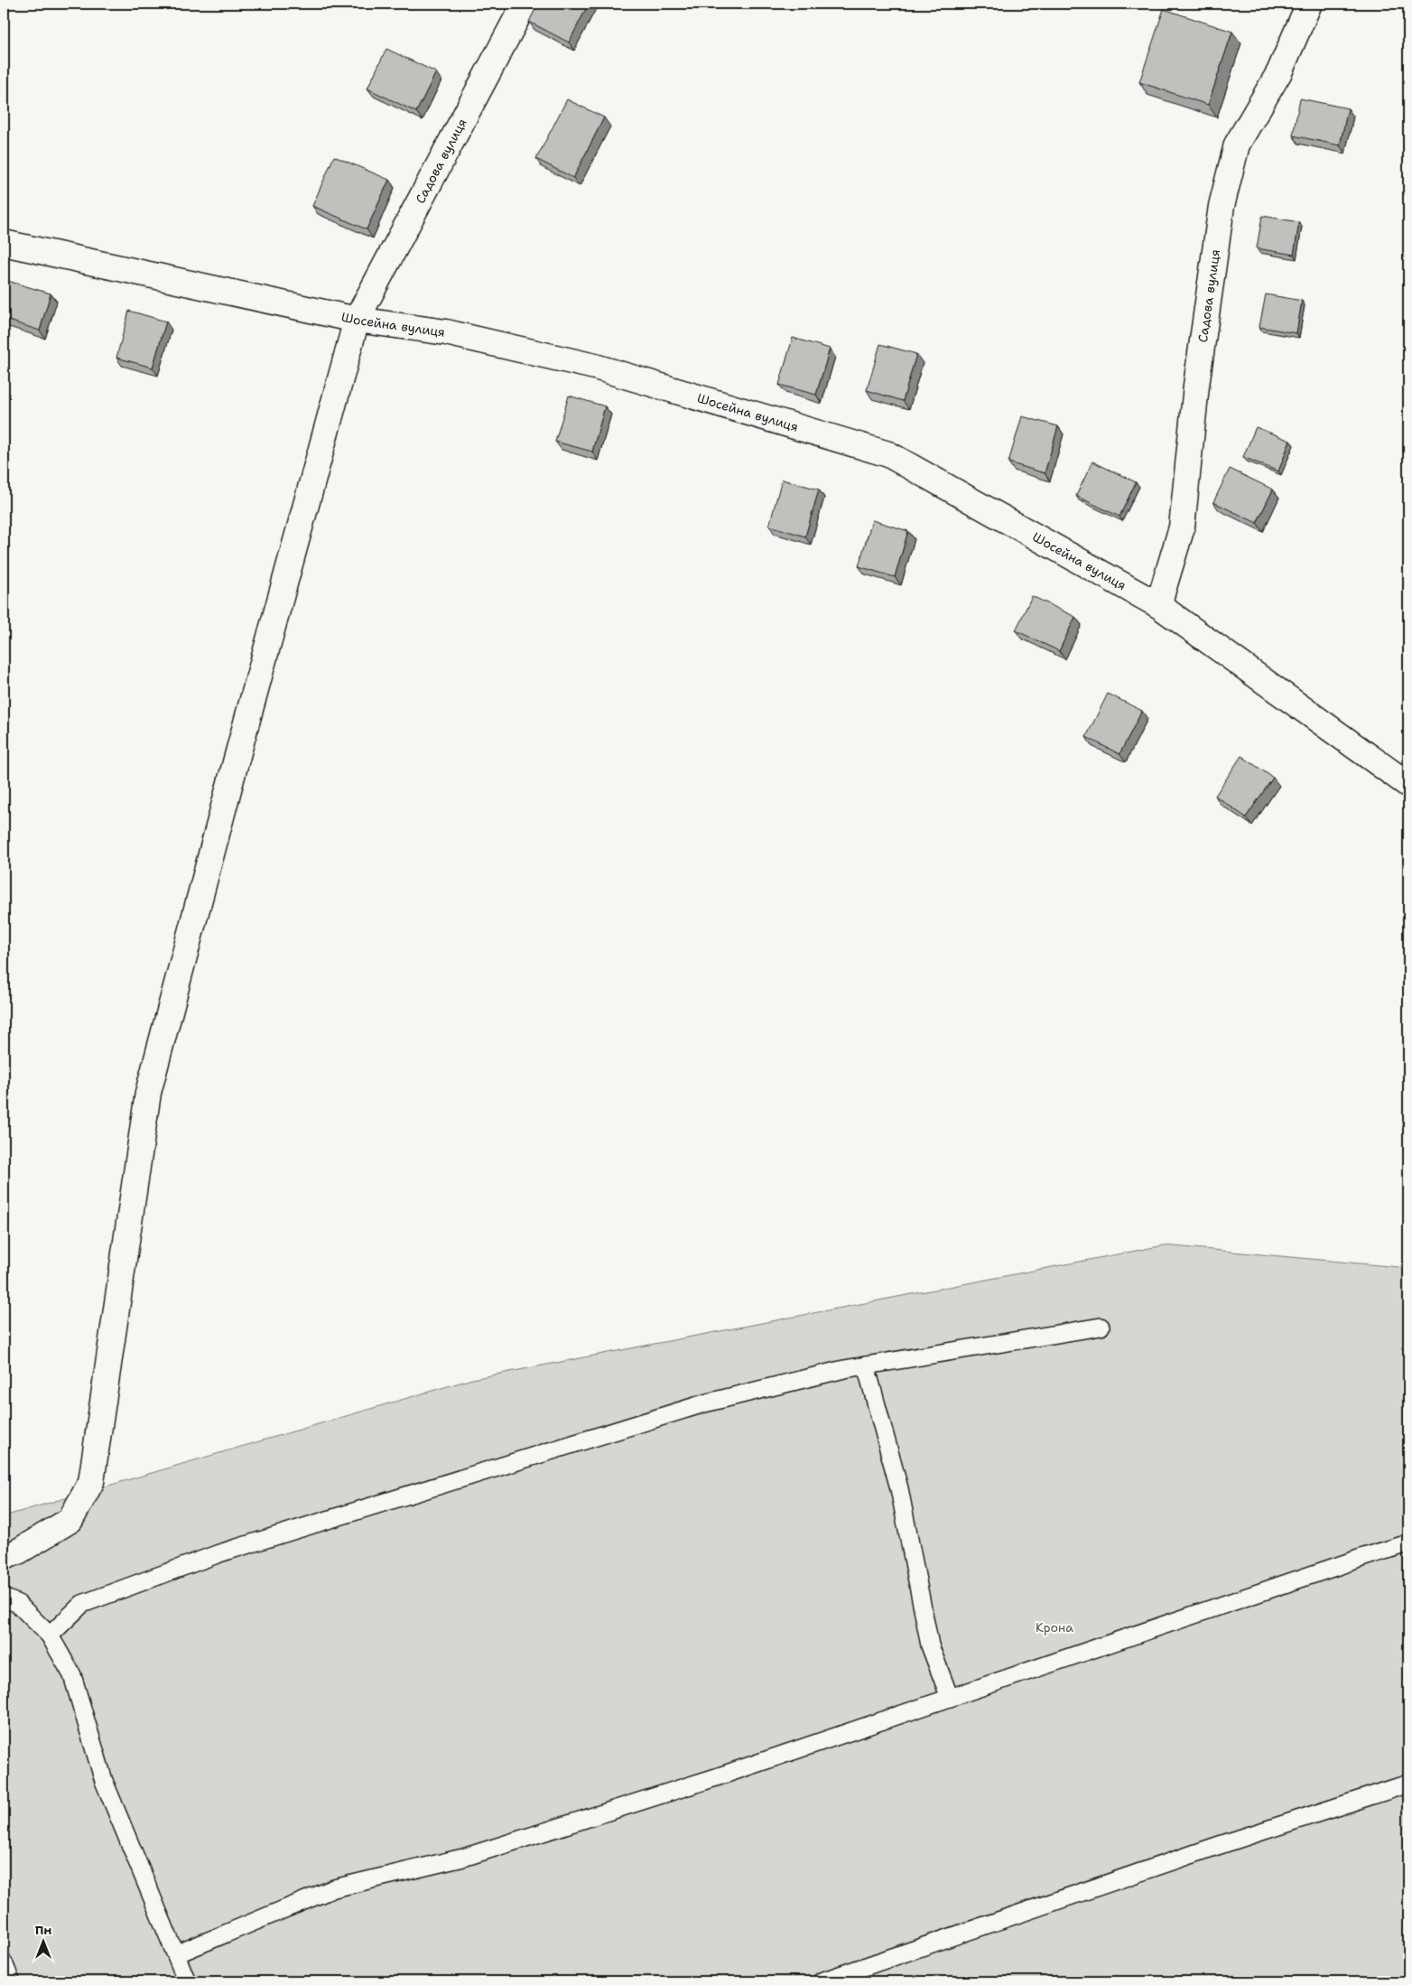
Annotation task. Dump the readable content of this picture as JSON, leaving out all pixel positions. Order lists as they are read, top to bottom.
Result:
{
  "streets": {
    "street": ["Садова вулиця", "Шосейна вулиця"]
  },
  "crossings": [
    ["Садова вулиця", "Шосейна вулиця"]
  ],
  "parks": ["Крона"],
  "north": "top"
}
